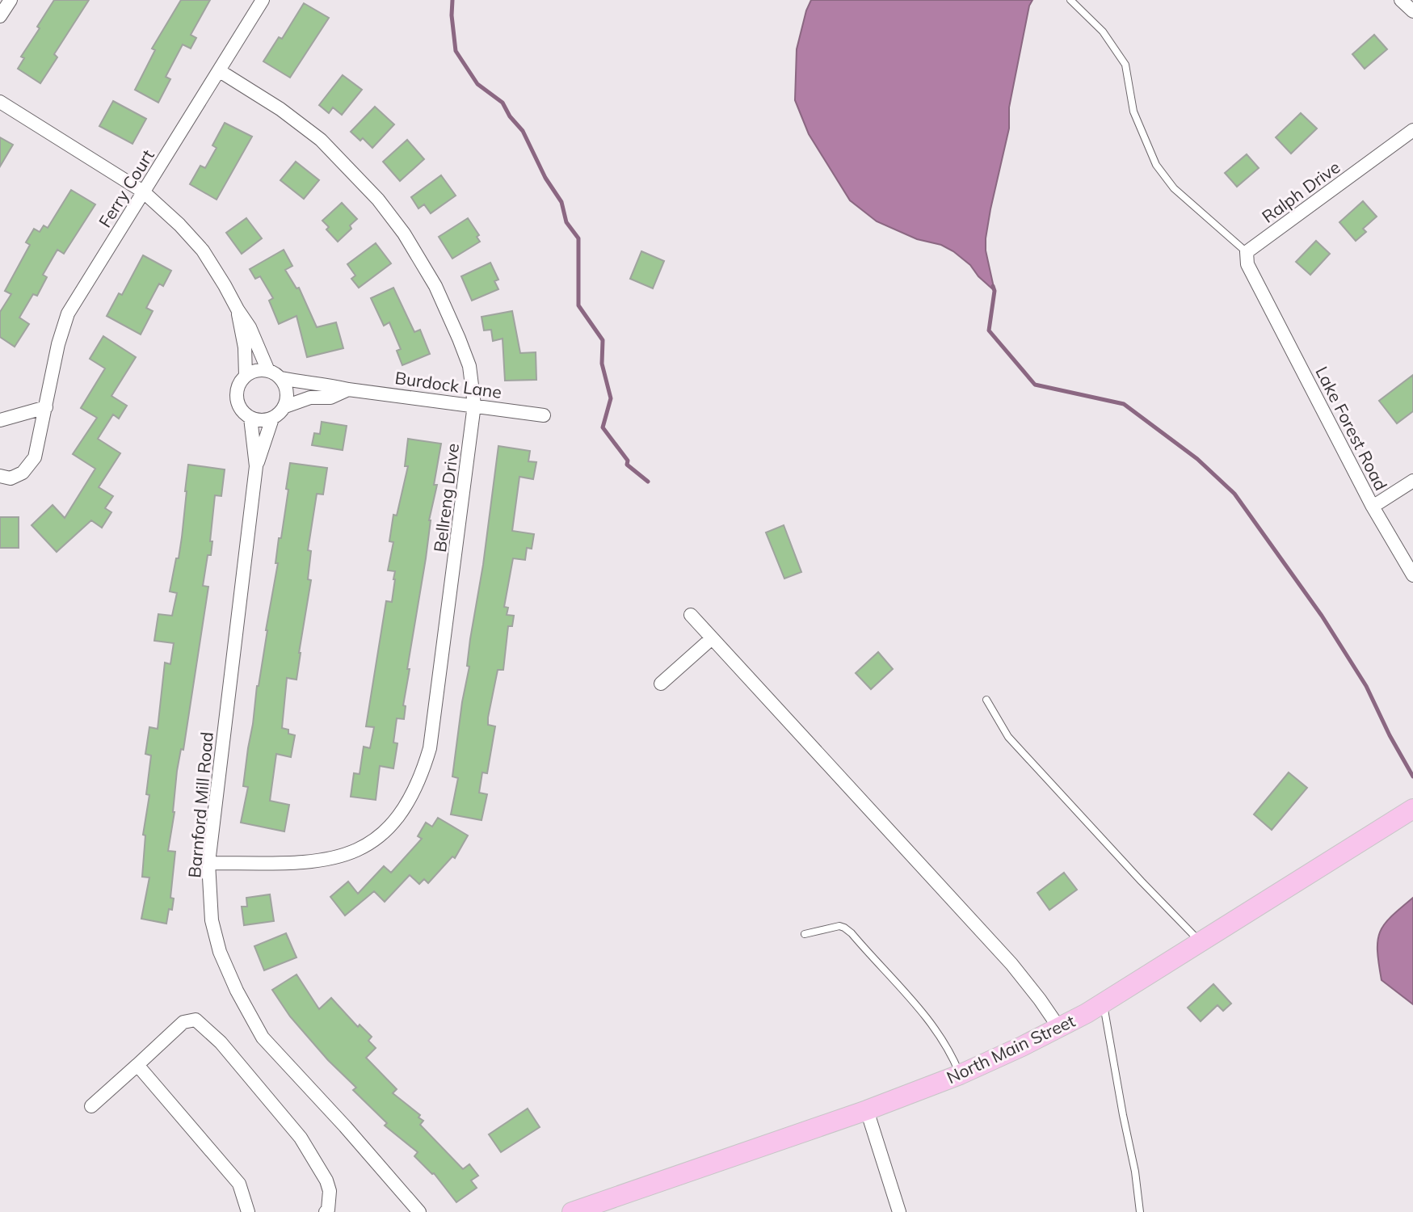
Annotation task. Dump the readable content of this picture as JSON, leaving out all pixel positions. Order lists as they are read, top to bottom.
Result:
{
  "streets": {
    "main road": ["North Main Street"],
    "street": [
      "Ferry Court",
      "Ralph Drive",
      "Burdock Lane",
      "Lake Forest Road",
      "Bellreng Drive",
      "Barnford Mill Road"
    ]
  },
  "crossings": [
    ["Ferry Court", "Bellreng Drive"],
    ["Ferry Court", "Barnford Mill Road"],
    ["Ralph Drive", "Lake Forest Road"],
    ["Burdock Lane", "Bellreng Drive"],
    ["Burdock Lane", "Barnford Mill Road"],
    ["Bellreng Drive", "Barnford Mill Road"]
  ]
}
